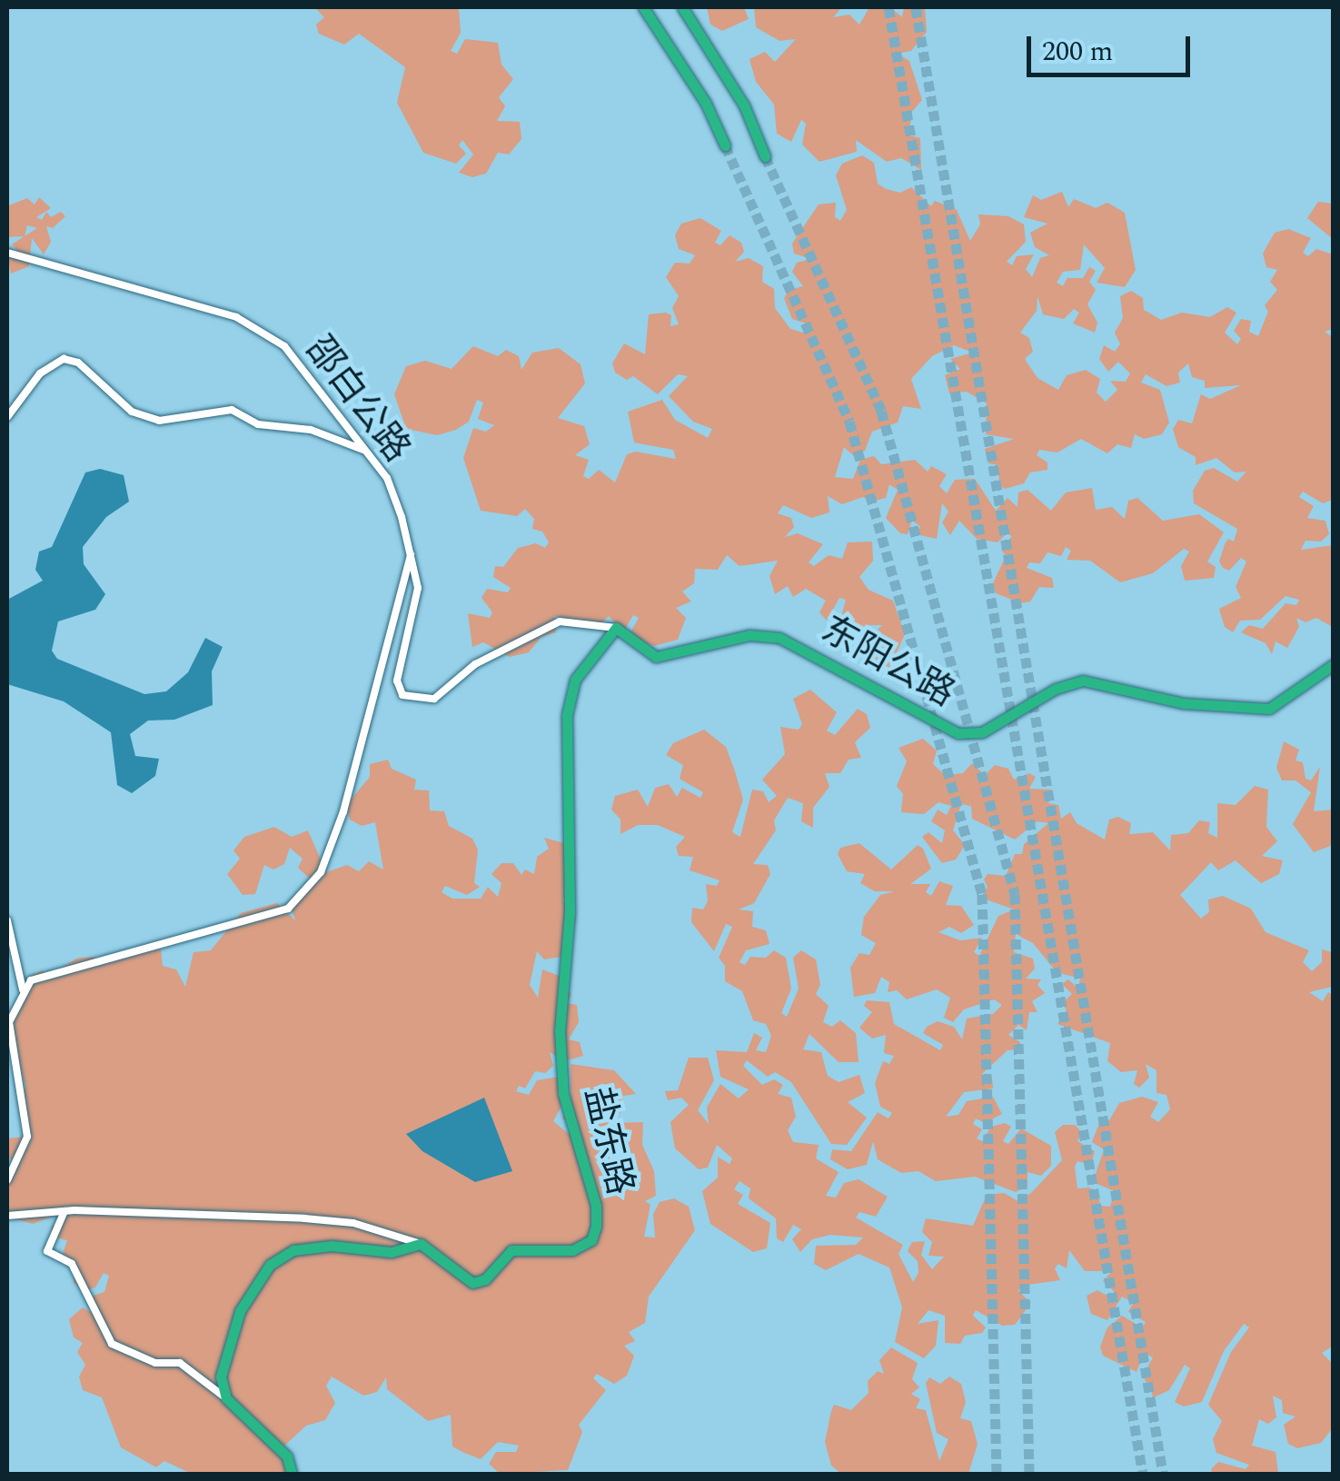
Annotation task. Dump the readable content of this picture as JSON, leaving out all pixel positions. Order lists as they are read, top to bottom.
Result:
{
  "streets": {
    "highway": ["东阳公路", "盐东路"],
    "street": ["邵白公路"]
  },
  "crossings": [
    ["邵白公路", "东阳公路"],
    ["邵白公路", "盐东路"],
    ["东阳公路", "盐东路"]
  ],
  "scale_bar": "200 m"
}
